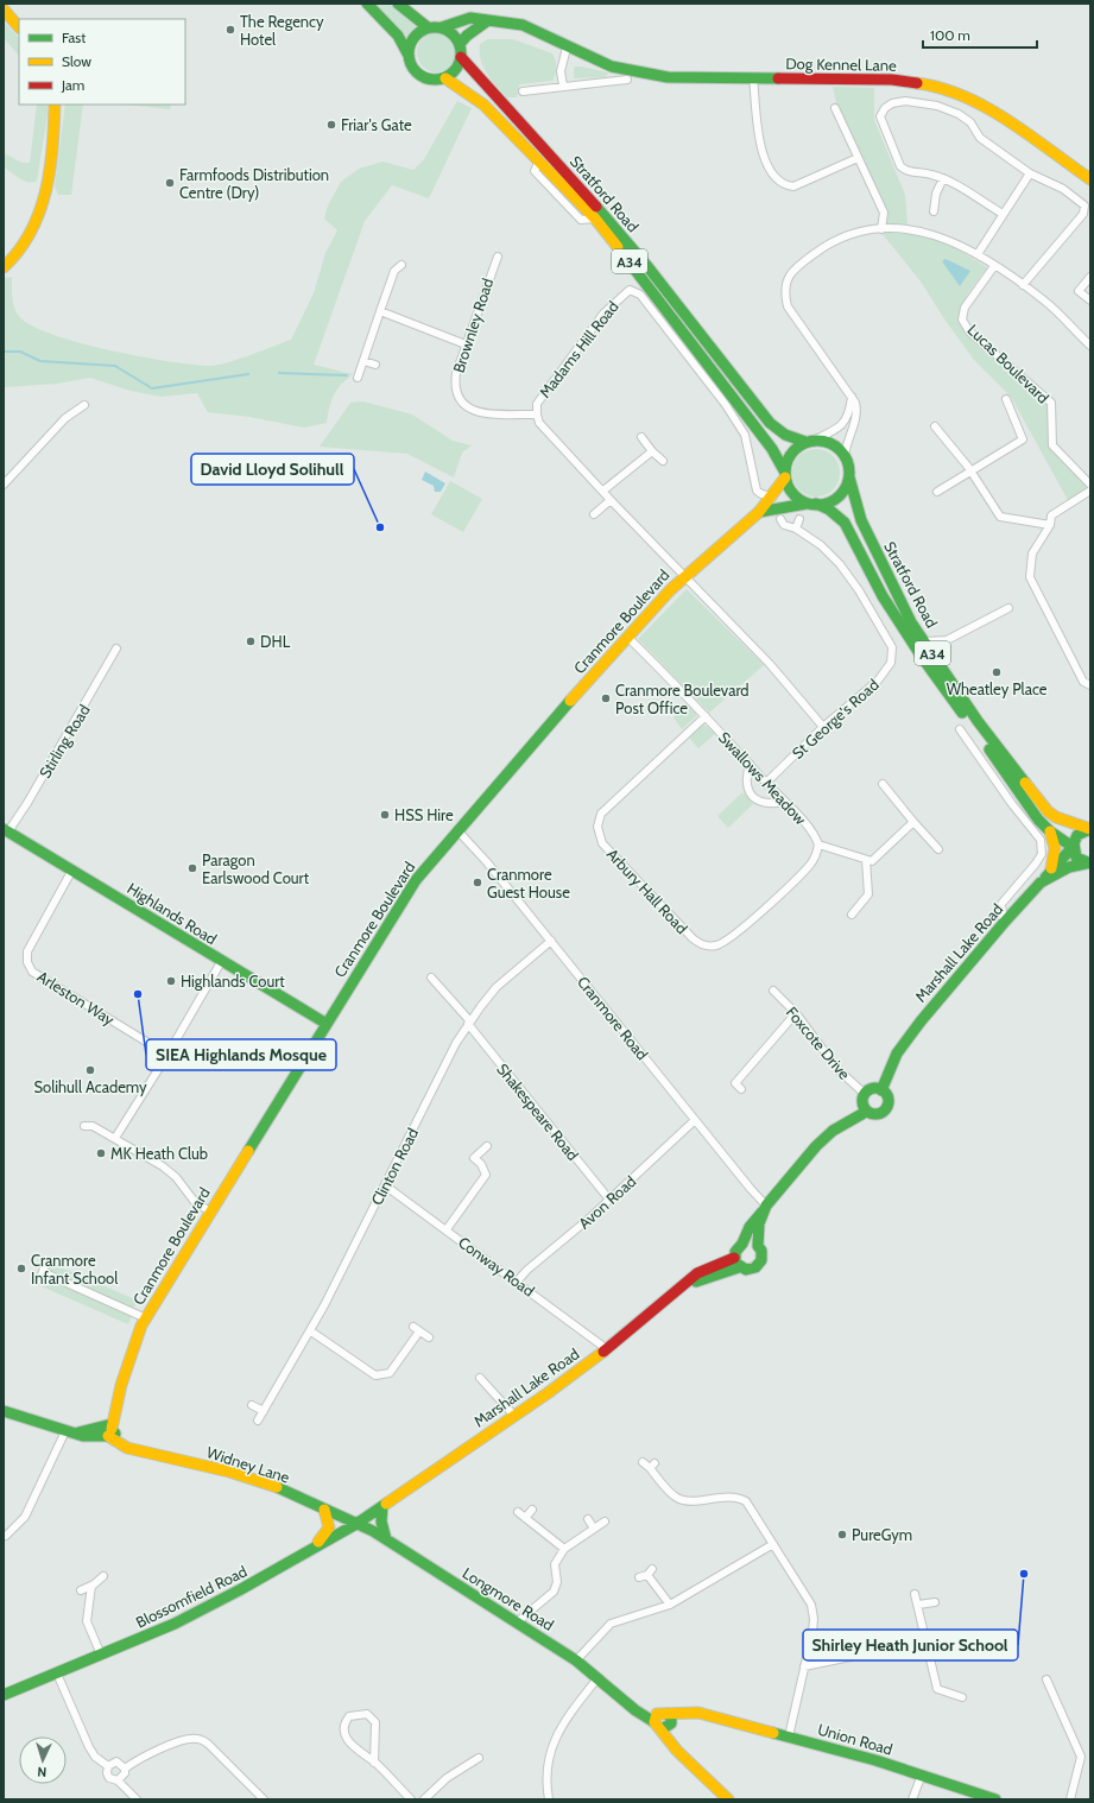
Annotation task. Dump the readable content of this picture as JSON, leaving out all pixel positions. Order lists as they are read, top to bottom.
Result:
{
  "streets": {
    "main road": [
      "Dog Kennel Lane",
      "Stratford Road",
      "A34",
      "Cranmore Boulevard",
      "Highlands Road",
      "Marshall Lake Road",
      "Widney Lane",
      "Blossomfield Road",
      "Longmore Road",
      "Union Road"
    ],
    "street": [
      "Brownley Road",
      "Madams Hill Road",
      "Lucas Boulevard",
      "St George's Road",
      "Stirling Road",
      "Swallows Meadow",
      "Arbury Hall Road",
      "Arleston Way",
      "Cranmore Road",
      "Foxcote Drive",
      "Shakespeare Road",
      "Clinton Road",
      "Avon Road",
      "Conway Road"
    ]
  },
  "crossings": [
    ["Dog Kennel Lane", "Stratford Road"],
    ["Stratford Road", "A34"],
    ["Stratford Road", "Cranmore Boulevard"],
    ["Stratford Road", "St George's Road"],
    ["Stratford Road", "Marshall Lake Road"],
    ["A34", "Cranmore Boulevard"],
    ["Brownley Road", "Madams Hill Road"],
    ["Madams Hill Road", "Cranmore Boulevard"],
    ["Cranmore Boulevard", "Swallows Meadow"],
    ["Cranmore Boulevard", "Highlands Road"],
    ["Cranmore Boulevard", "Cranmore Road"],
    ["Cranmore Boulevard", "Widney Lane"],
    ["St George's Road", "Swallows Meadow"],
    ["Stirling Road", "Highlands Road"],
    ["Swallows Meadow", "Arbury Hall Road"],
    ["Highlands Road", "Arleston Way"],
    ["Marshall Lake Road", "Cranmore Road"],
    ["Marshall Lake Road", "Foxcote Drive"],
    ["Marshall Lake Road", "Conway Road"],
    ["Marshall Lake Road", "Blossomfield Road"],
    ["Cranmore Road", "Clinton Road"],
    ["Cranmore Road", "Avon Road"],
    ["Shakespeare Road", "Clinton Road"],
    ["Shakespeare Road", "Avon Road"],
    ["Clinton Road", "Conway Road"],
    ["Avon Road", "Conway Road"],
    ["Widney Lane", "Blossomfield Road"],
    ["Widney Lane", "Longmore Road"],
    ["Blossomfield Road", "Longmore Road"],
    ["Longmore Road", "Union Road"]
  ],
  "places": [
    "The Regency Hotel",
    "Friar's Gate",
    "Farmfoods Distribution Centre (Dry)",
    "David Lloyd Solihull",
    "DHL",
    "Wheatley Place",
    "Cranmore Boulevard Post Office",
    "HSS Hire",
    "Paragon Earlswood Court",
    "Cranmore Guest House",
    "Highlands Court",
    "SIEA Highlands Mosque",
    "Solihull Academy",
    "MK Heath Club",
    "Cranmore Infant School",
    "PureGym",
    "Shirley Heath Junior School"
  ],
  "legend": ["Fast", "Slow", "Jam"],
  "scale_bar": "100 m",
  "north": "bottom"
}
